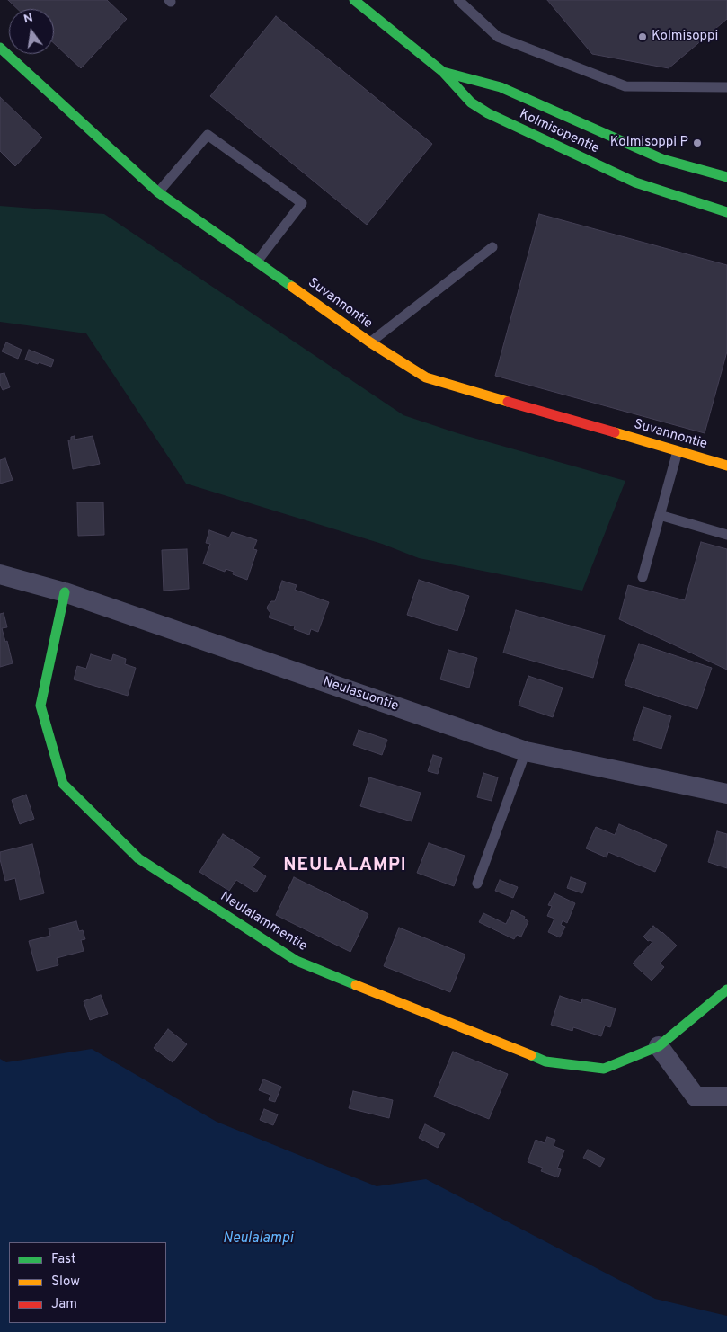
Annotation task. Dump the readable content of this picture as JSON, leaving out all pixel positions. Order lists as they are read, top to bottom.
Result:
{
  "streets": {
    "street": [
      "Kolmisopentie",
      "Suvannontie",
      "Neulasuontie",
      "Neulalammentie"
    ]
  },
  "crossings": [
    ["Neulasuontie", "Neulalammentie"]
  ],
  "districts": ["NEULALAMPI"],
  "water": ["Neulalampi"],
  "places": ["Kolmisoppi", "Kolmisoppi P"],
  "legend": ["Fast", "Slow", "Jam"],
  "north": "top"
}
